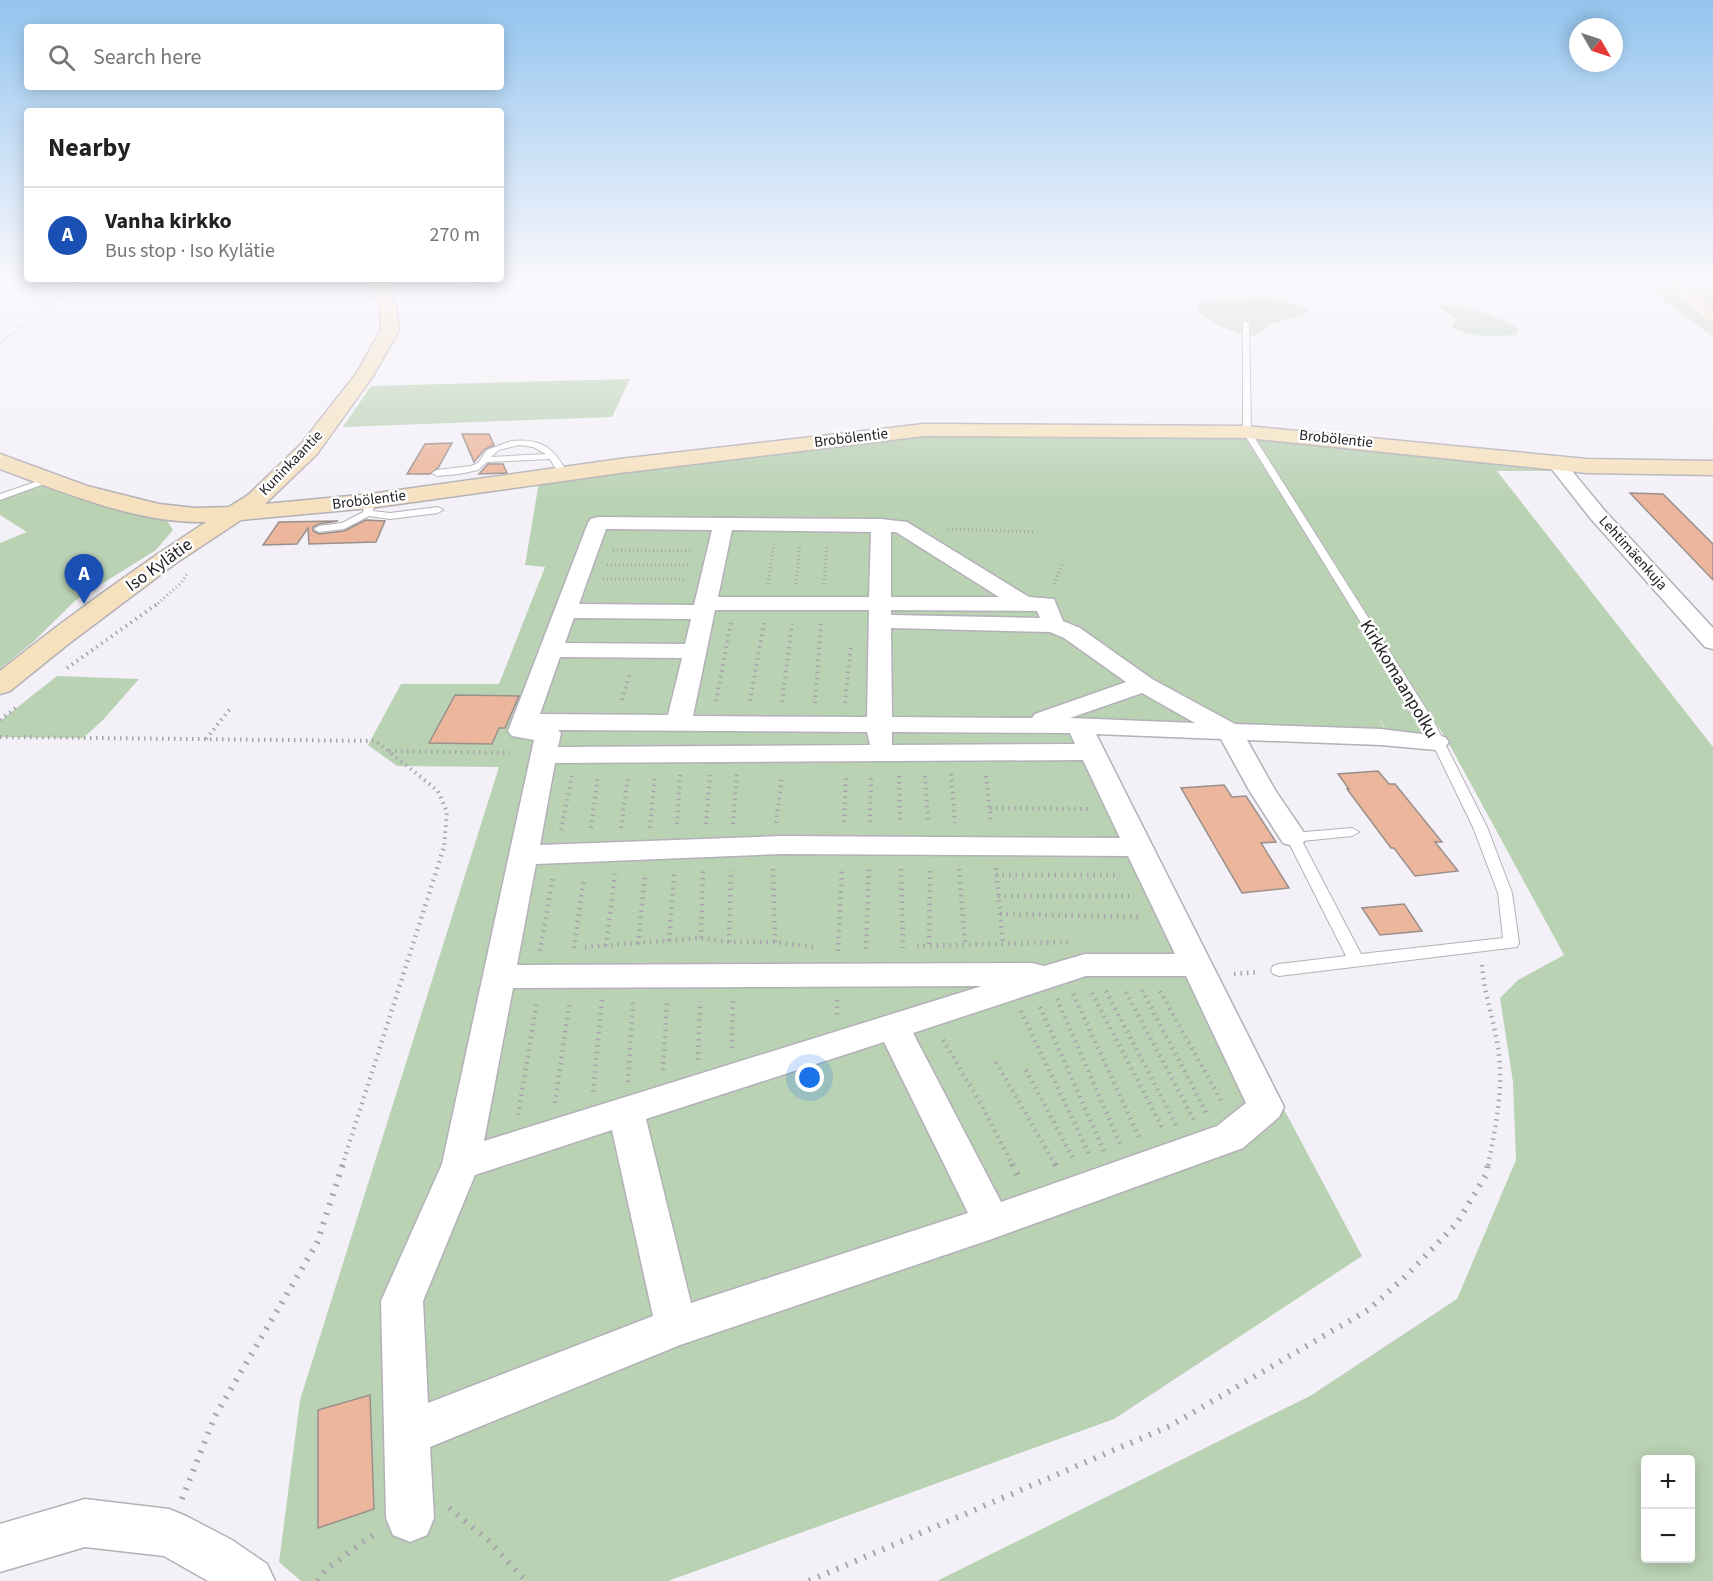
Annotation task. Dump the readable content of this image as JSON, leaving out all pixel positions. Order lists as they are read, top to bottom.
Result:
{
  "streets": {
    "street": [
      "Brobölentie",
      "Kuninkaantie",
      "Lehtimäenkuja",
      "Iso Kylätie"
    ],
    "lane": ["Kirkkomaanpolku"]
  },
  "crossings": [
    ["Brobölentie", "Kuninkaantie"],
    ["Brobölentie", "Lehtimäenkuja"],
    ["Brobölentie", "Iso Kylätie"],
    ["Brobölentie", "Kirkkomaanpolku"],
    ["Kuninkaantie", "Iso Kylätie"]
  ],
  "north": "bottom right",
  "page": {
    "search": "Search here",
    "heading": "Nearby",
    "list": [
      {
        "mark": "A",
        "name": "Vanha kirkko",
        "note": "Bus stop · Iso Kylätie",
        "value": "270 m"
      }
    ],
    "pins": "A",
    "map_buttons": ["+", "−"]
  }
}
